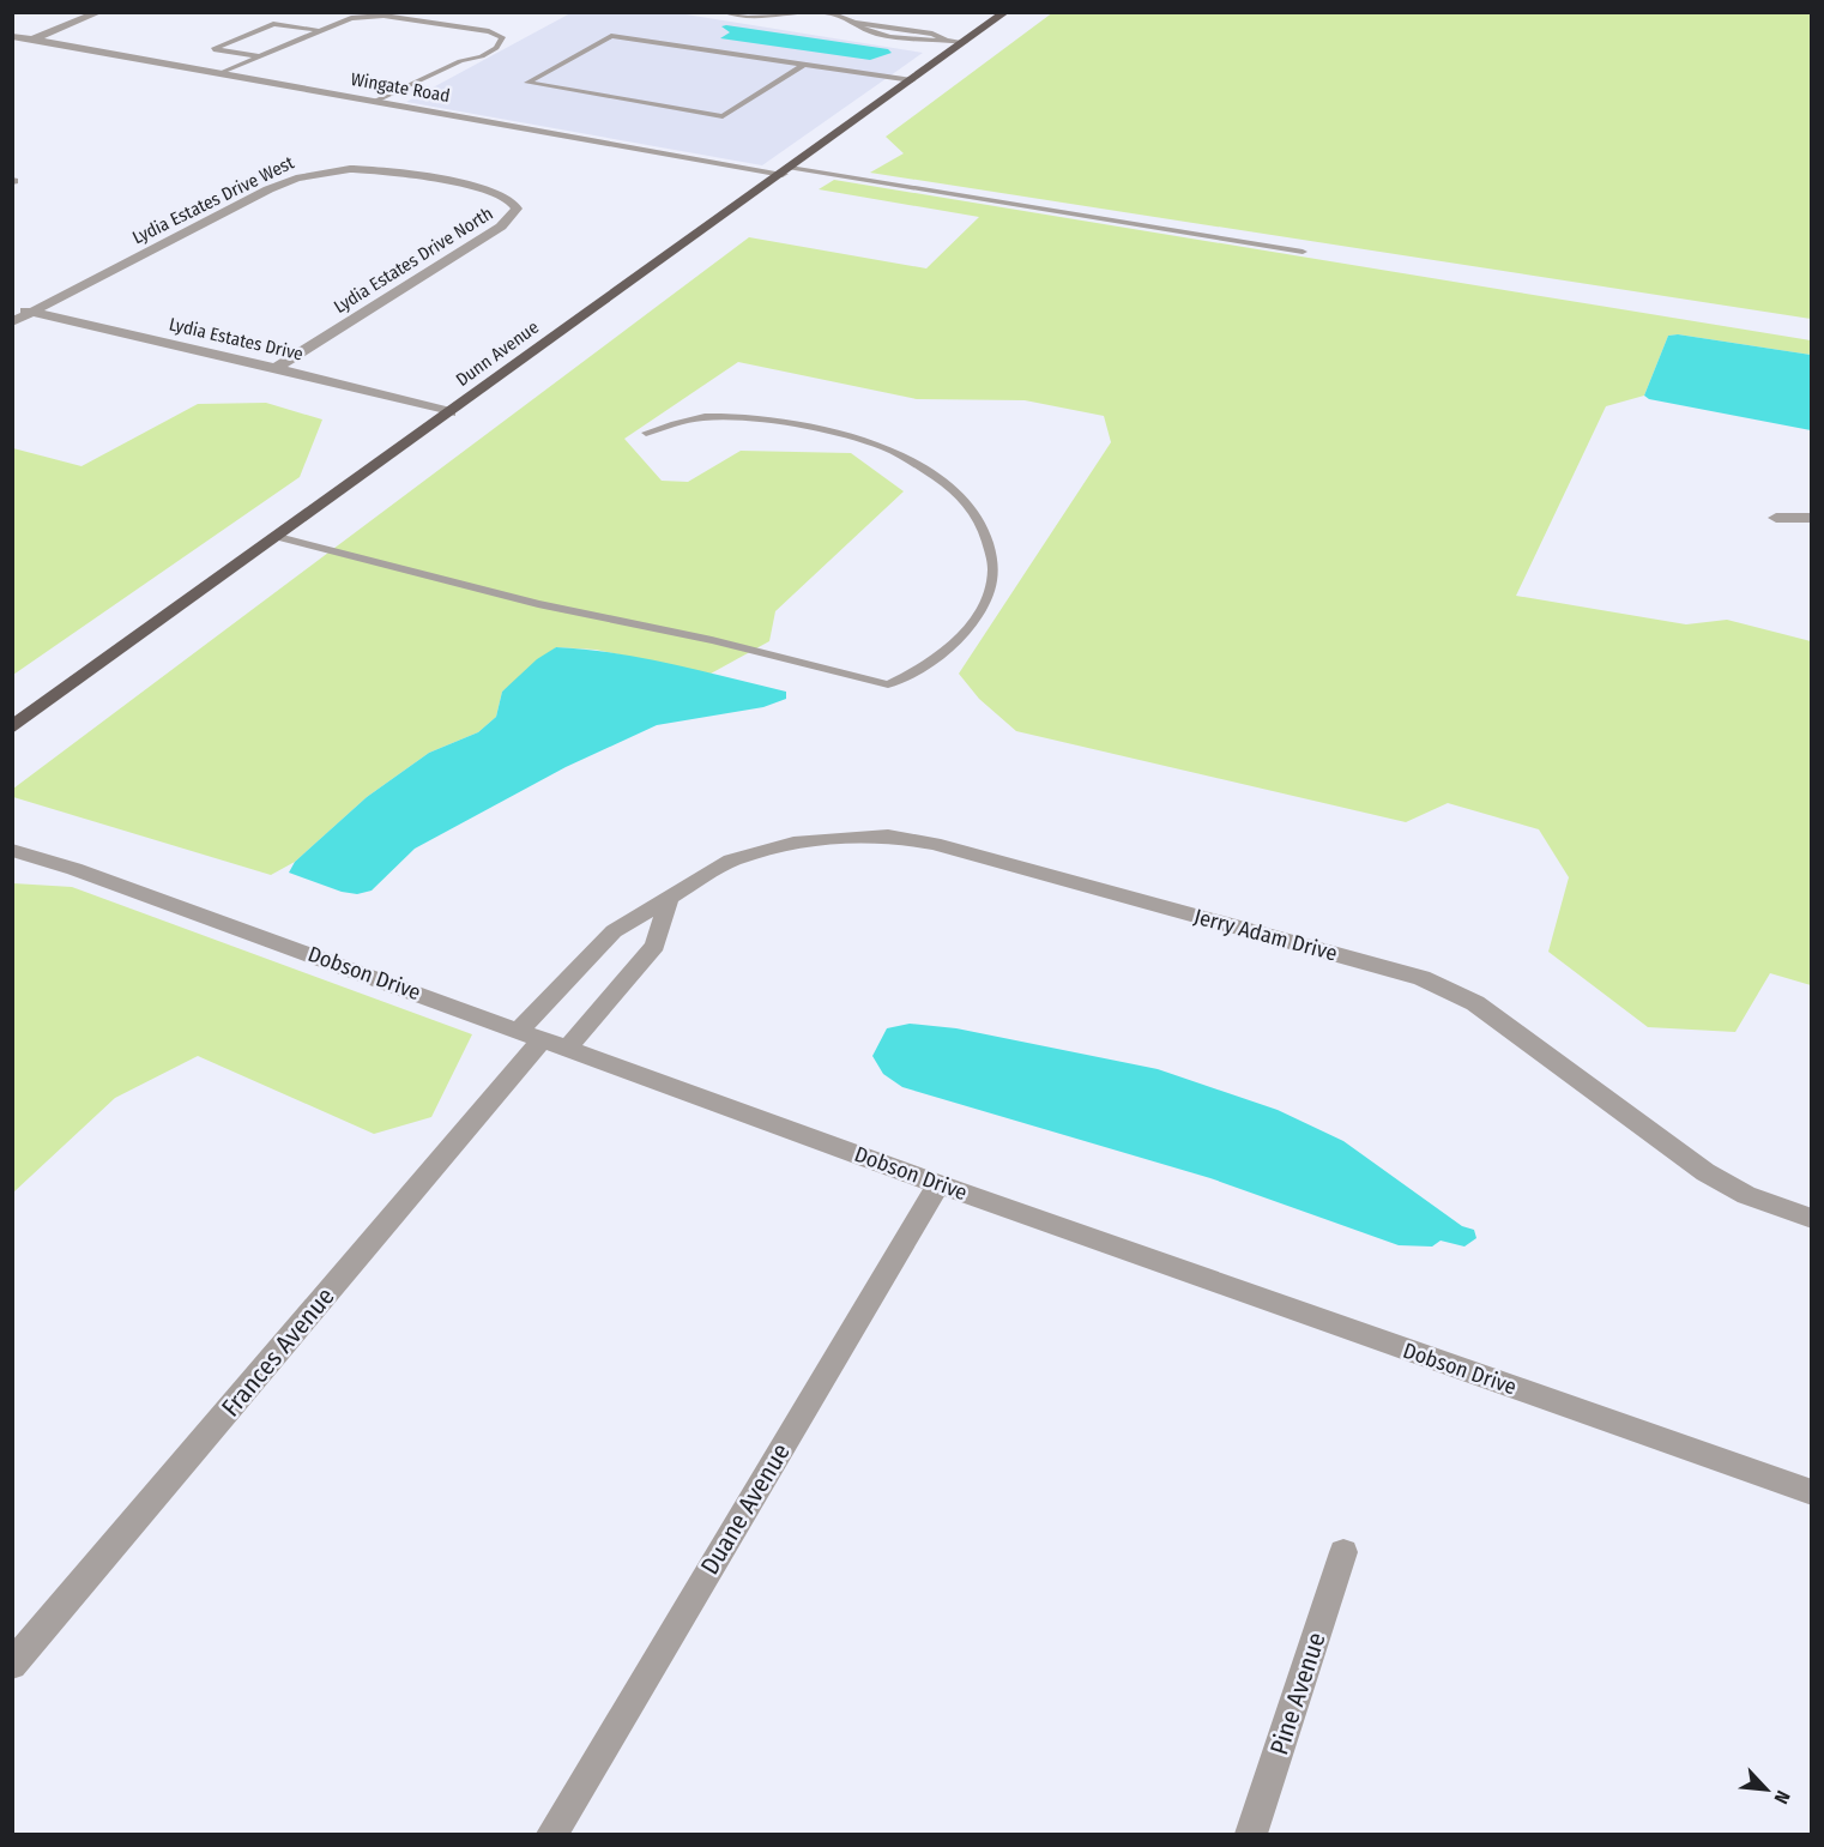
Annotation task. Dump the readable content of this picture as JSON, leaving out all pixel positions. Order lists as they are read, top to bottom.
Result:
{
  "streets": {
    "main road": ["Dunn Avenue"],
    "street": [
      "Wingate Road",
      "Lydia Estates Drive West",
      "Lydia Estates Drive North",
      "Lydia Estates Drive",
      "Jerry Adam Drive",
      "Dobson Drive",
      "Frances Avenue",
      "Duane Avenue",
      "Pine Avenue"
    ]
  },
  "crossings": [
    ["Wingate Road", "Dunn Avenue"],
    ["Lydia Estates Drive West", "Lydia Estates Drive North"],
    ["Lydia Estates Drive West", "Lydia Estates Drive"],
    ["Lydia Estates Drive North", "Lydia Estates Drive"],
    ["Lydia Estates Drive", "Dunn Avenue"],
    ["Jerry Adam Drive", "Dobson Drive"],
    ["Jerry Adam Drive", "Frances Avenue"],
    ["Dobson Drive", "Frances Avenue"],
    ["Dobson Drive", "Duane Avenue"]
  ],
  "north": "bottom right"
}
